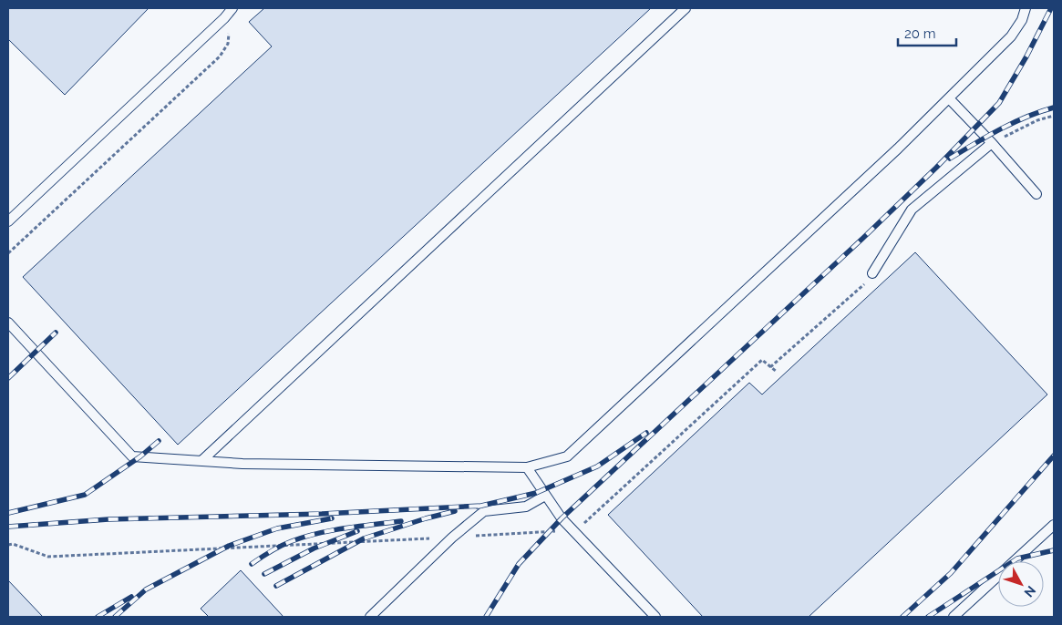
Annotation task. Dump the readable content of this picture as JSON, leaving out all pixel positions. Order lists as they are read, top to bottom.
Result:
{
  "scale_bar": "20 m",
  "north": "bottom right"
}
